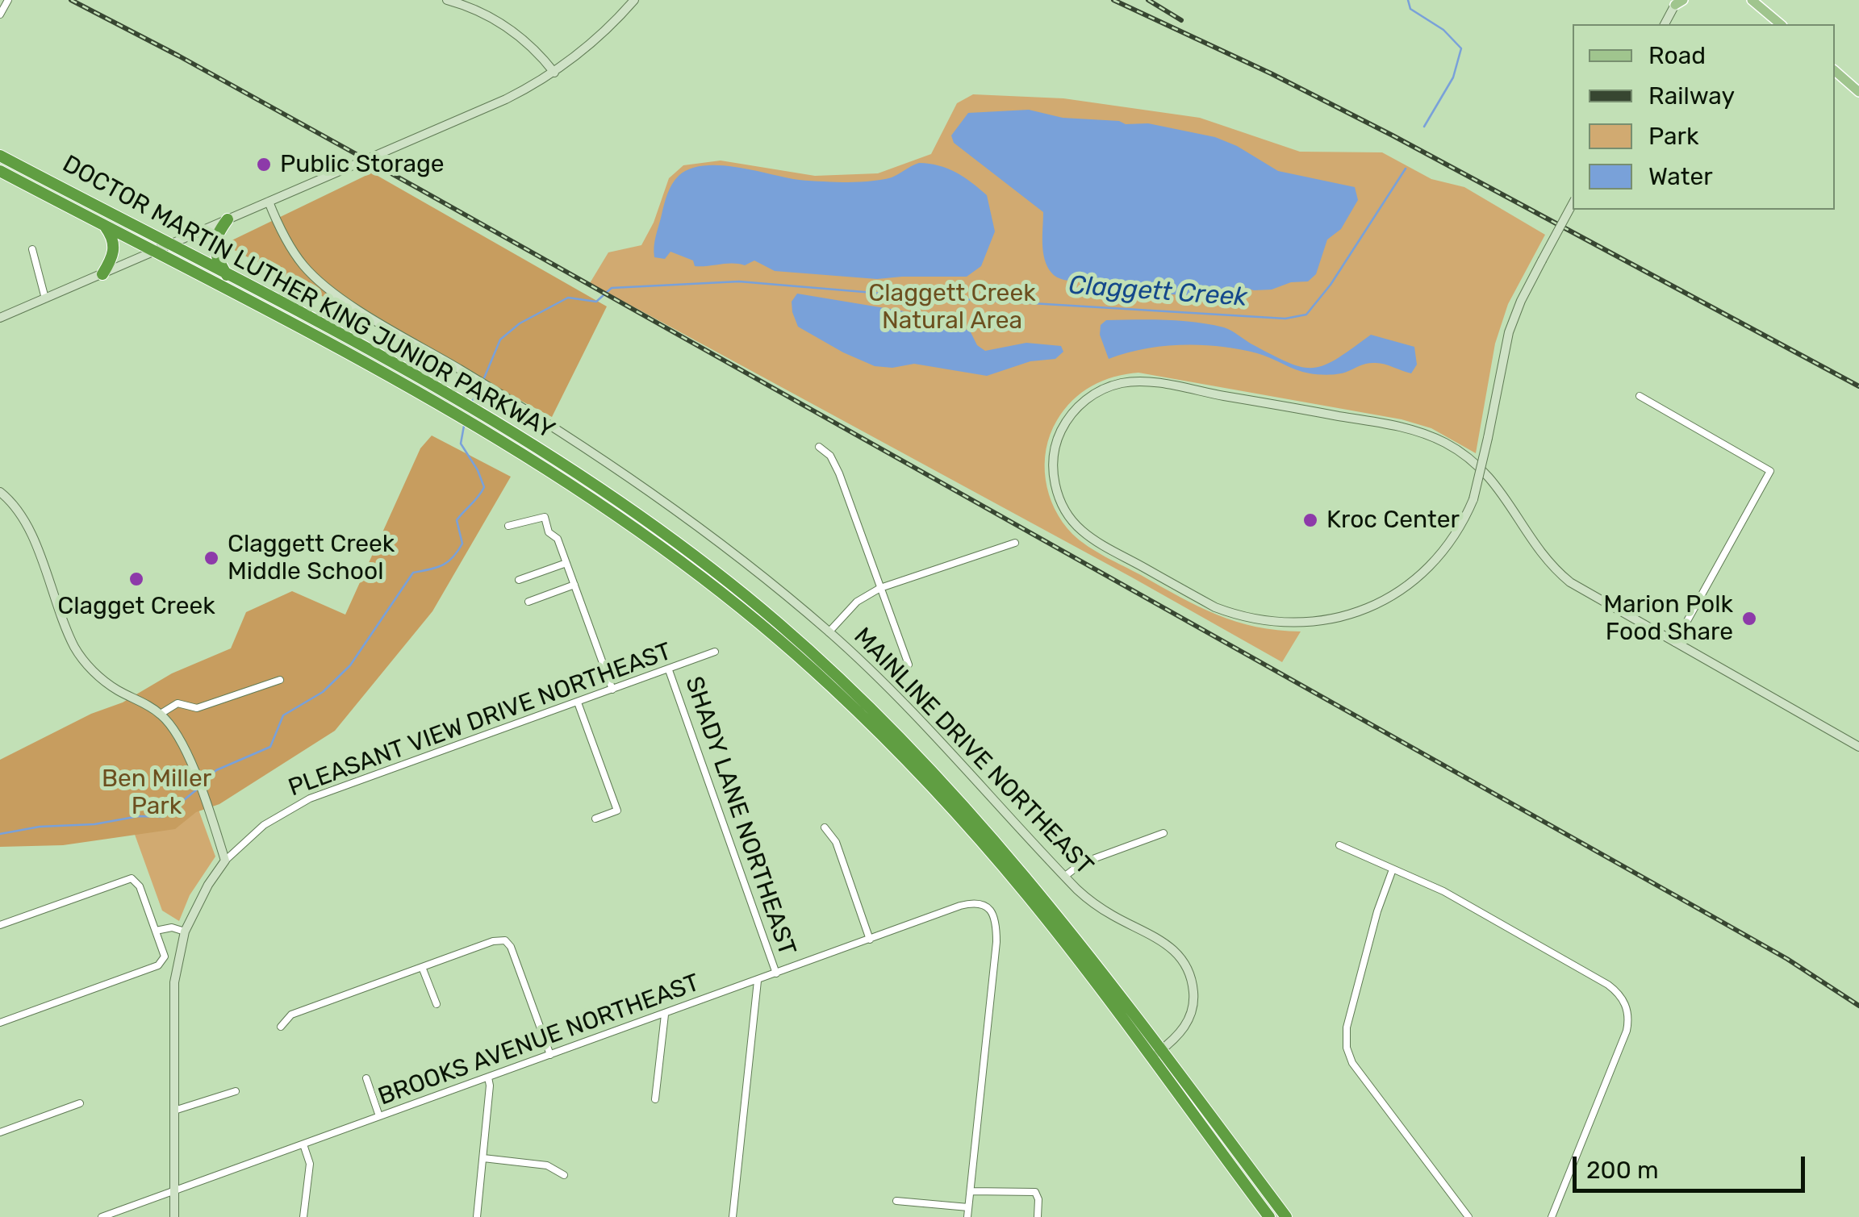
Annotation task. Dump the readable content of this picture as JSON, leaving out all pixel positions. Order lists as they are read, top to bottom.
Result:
{
  "streets": {
    "highway": ["DOCTOR MARTIN LUTHER KING JUNIOR PARKWAY"],
    "street": [
      "PLEASANT VIEW DRIVE NORTHEAST",
      "MAINLINE DRIVE NORTHEAST",
      "SHADY LANE NORTHEAST",
      "BROOKS AVENUE NORTHEAST"
    ]
  },
  "crossings": [
    ["DOCTOR MARTIN LUTHER KING JUNIOR PARKWAY", "MAINLINE DRIVE NORTHEAST"],
    ["PLEASANT VIEW DRIVE NORTHEAST", "SHADY LANE NORTHEAST"],
    ["SHADY LANE NORTHEAST", "BROOKS AVENUE NORTHEAST"]
  ],
  "water": ["Claggett Creek"],
  "parks": ["Claggett Creek Natural Area", "Ben Miller Park"],
  "places": [
    "Public Storage",
    "Kroc Center",
    "Claggett Creek Middle School",
    "Clagget Creek",
    "Marion Polk Food Share"
  ],
  "legend": [
    "Road",
    "Railway",
    "Park",
    "Water"
  ],
  "scale_bar": "200 m"
}
